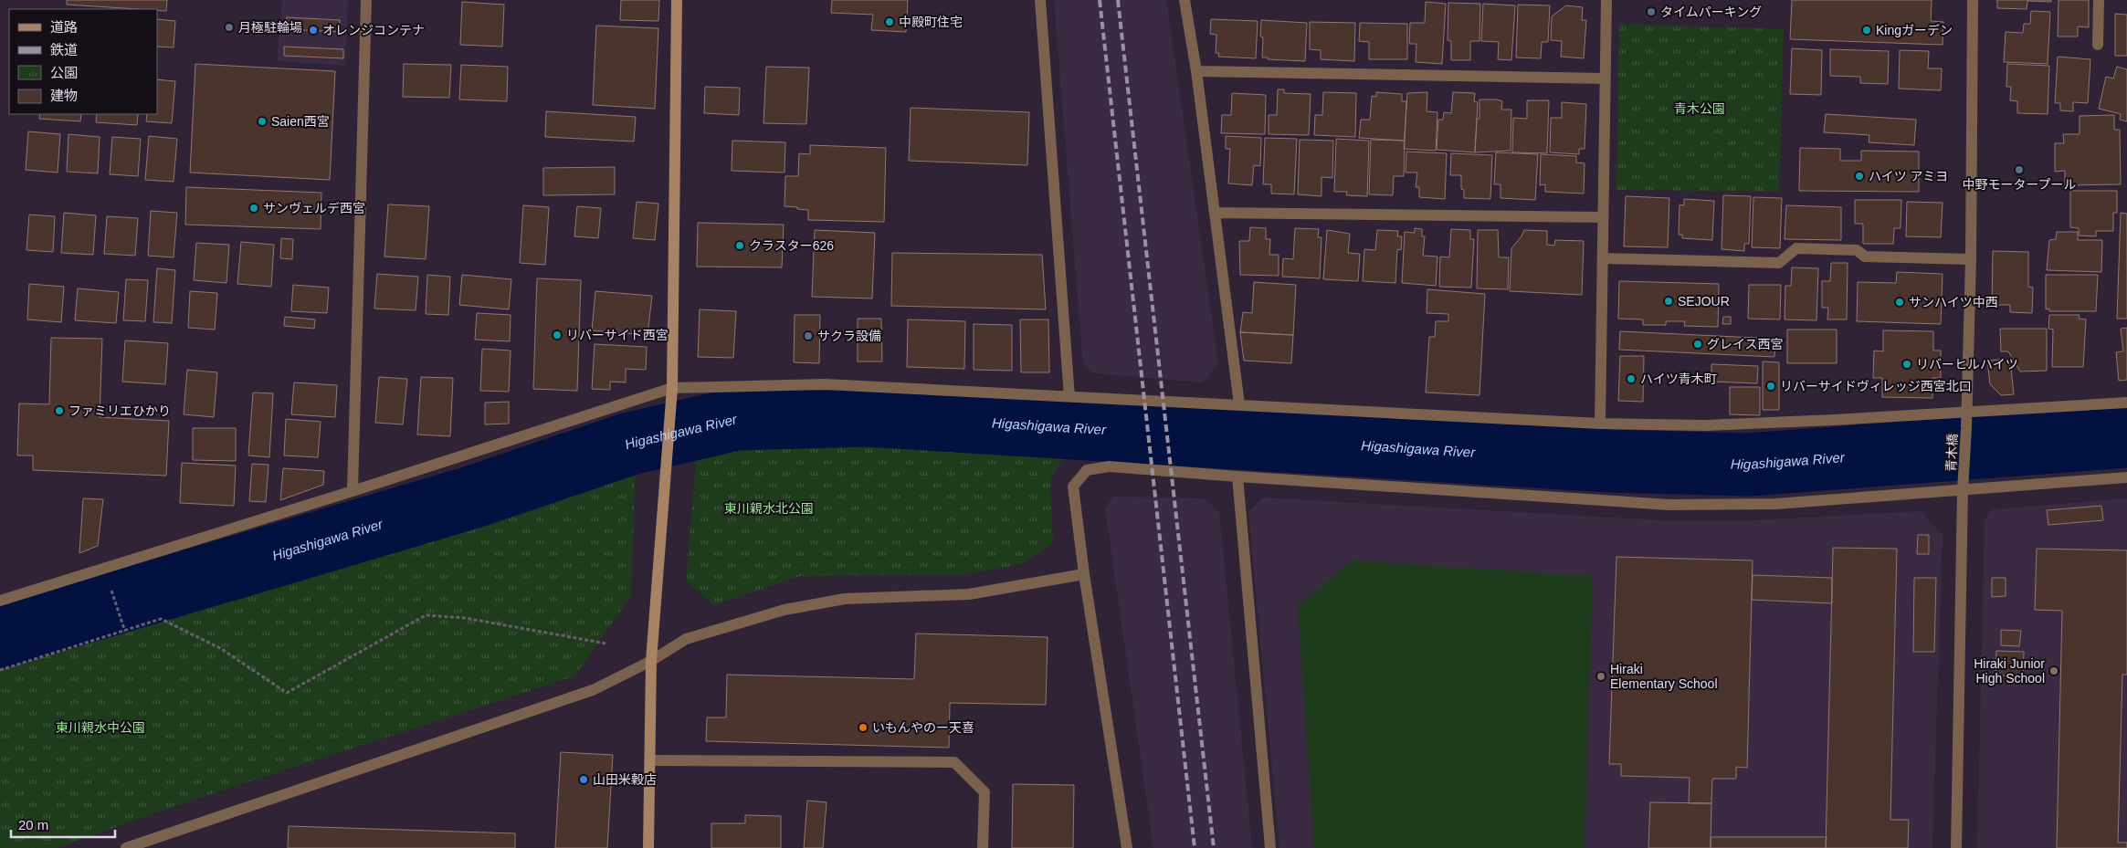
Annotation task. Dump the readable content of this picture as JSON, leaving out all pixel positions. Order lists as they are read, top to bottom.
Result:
{
  "streets": {
    "street": ["青木橋"]
  },
  "water": ["Higashigawa River"],
  "parks": ["青木公園", "東川親水北公園", "東川親水中公園"],
  "places": [
    "タイムパーキング",
    "中殿町住宅",
    "月極駐輪場",
    "オレンジコンテナ",
    "Kingガーデン",
    "Saien西宮",
    "中野モータープール",
    "ハイツ アミヨ",
    "サンヴェルデ西宮",
    "クラスター626",
    "SEJOUR",
    "サンハイツ中西",
    "リバーサイド西宮",
    "サクラ設備",
    "グレイス西宮",
    "リバーヒルハイツ",
    "ハイツ青木町",
    "リバーサイドヴィレッジ西宮北口",
    "ファミリエひかり",
    "Hiraki Junior High School",
    "Hiraki Elementary School",
    "いもんやのー天喜",
    "山田米穀店"
  ],
  "legend": [
    "道路",
    "鉄道",
    "公園",
    "建物"
  ],
  "scale_bar": "20 m"
}
